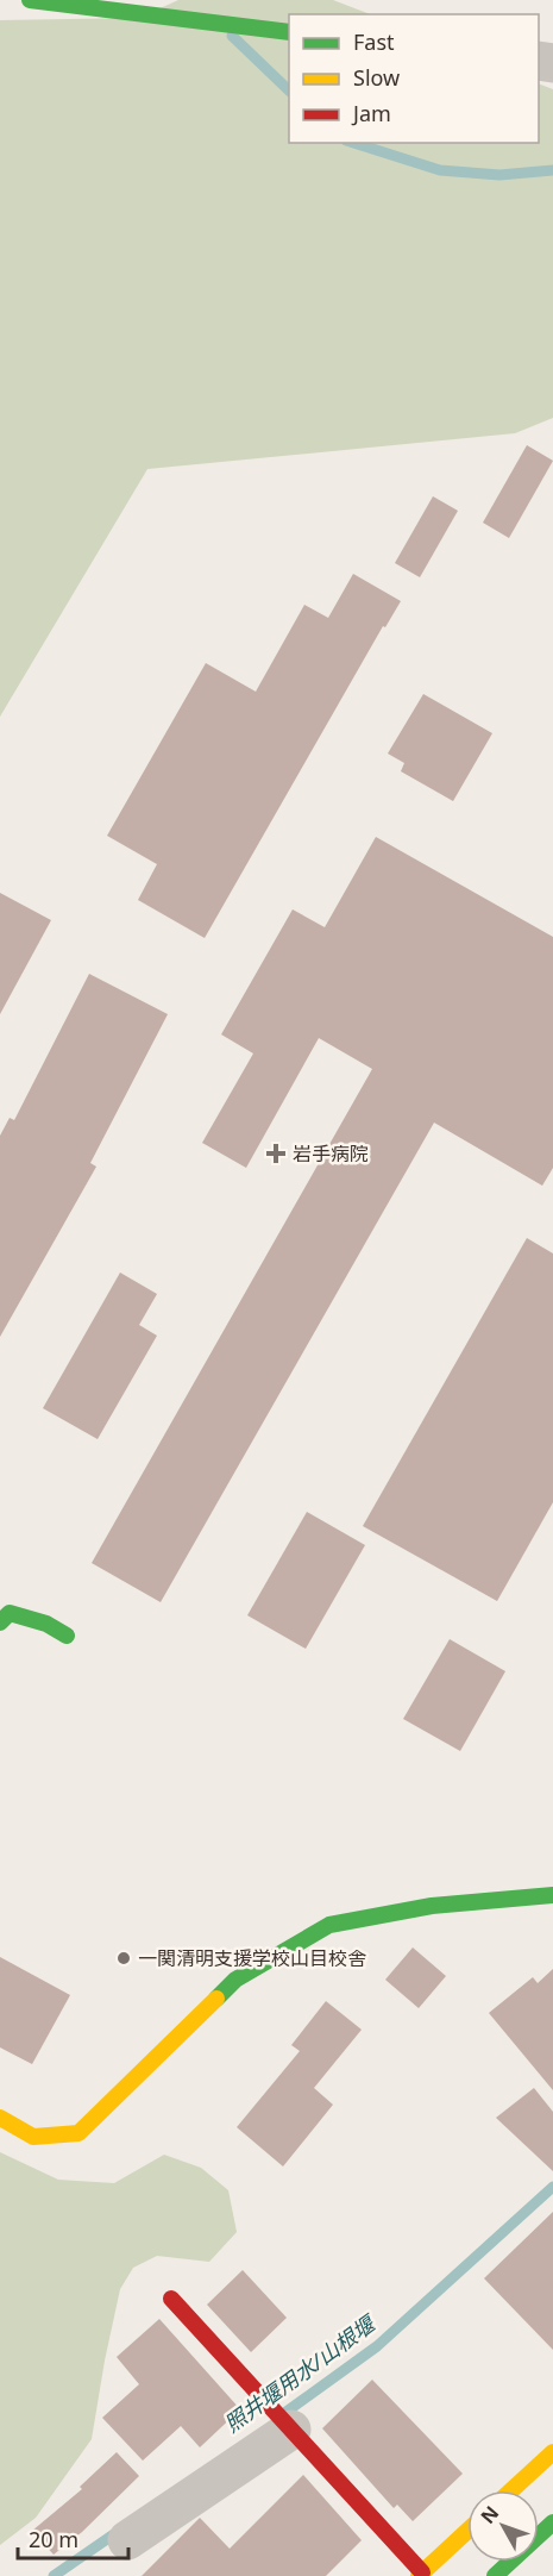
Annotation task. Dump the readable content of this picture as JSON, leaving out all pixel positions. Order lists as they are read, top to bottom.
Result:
{
  "water": ["照井堰用水/山根堰"],
  "places": {
    "health": ["岩手病院"],
    "other": ["一関清明支援学校山目校舎"]
  },
  "legend": ["Fast", "Slow", "Jam"],
  "scale_bar": "20 m",
  "north": "top left"
}
